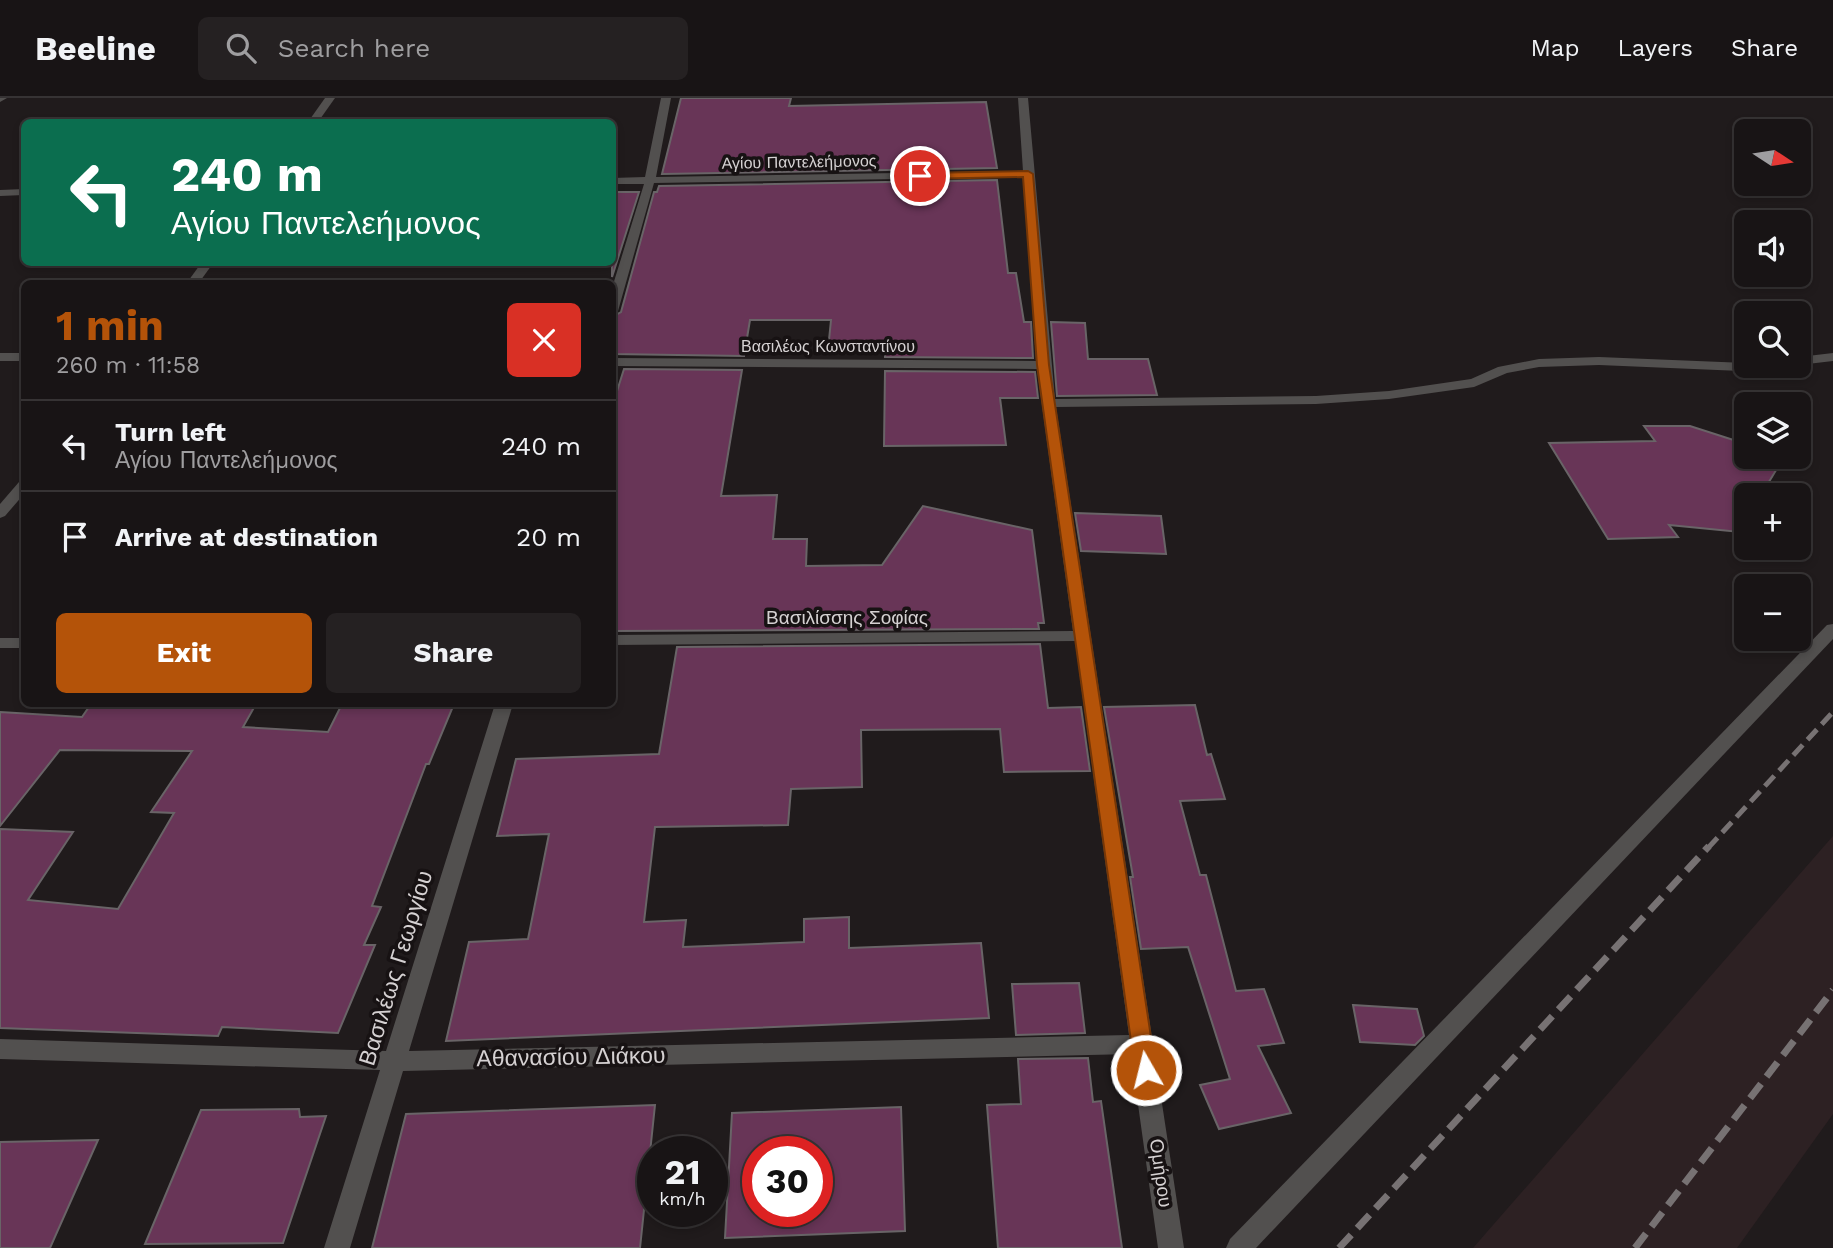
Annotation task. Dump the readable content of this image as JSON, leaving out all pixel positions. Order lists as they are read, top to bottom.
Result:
{
  "streets": {
    "street": [
      "Αγίου Παντελεήμονος",
      "Βασιλέως Κωνσταντίνου",
      "Βασιλίσσης Σοφίας",
      "Βασιλέως Γεωργίου",
      "Αθανασίου Διάκου",
      "Ομήρου"
    ]
  },
  "crossings": [
    ["Αγίου Παντελεήμονος", "Ομήρου"],
    ["Βασιλέως Κωνσταντίνου", "Ομήρου"],
    ["Βασιλίσσης Σοφίας", "Ομήρου"],
    ["Βασιλέως Γεωργίου", "Αθανασίου Διάκου"],
    ["Αθανασίου Διάκου", "Ομήρου"]
  ],
  "north": "right",
  "page": {
    "header": "Beeline",
    "search": "Search here",
    "nav": ["Map", "Layers", "Share"],
    "map_buttons": ["+", "−"],
    "turn": ["240 m", "Αγίου Παντελεήμονος"],
    "heading": ["1 min", "260 m · 11:58"],
    "list": [
      {
        "name": "Turn left",
        "note": "Αγίου Παντελεήμονος",
        "value": "240 m"
      },
      {
        "name": "Arrive at destination",
        "value": "20 m"
      }
    ],
    "buttons": ["Exit", "Share"],
    "speed": "21 km/h",
    "limit": "30"
  }
}
